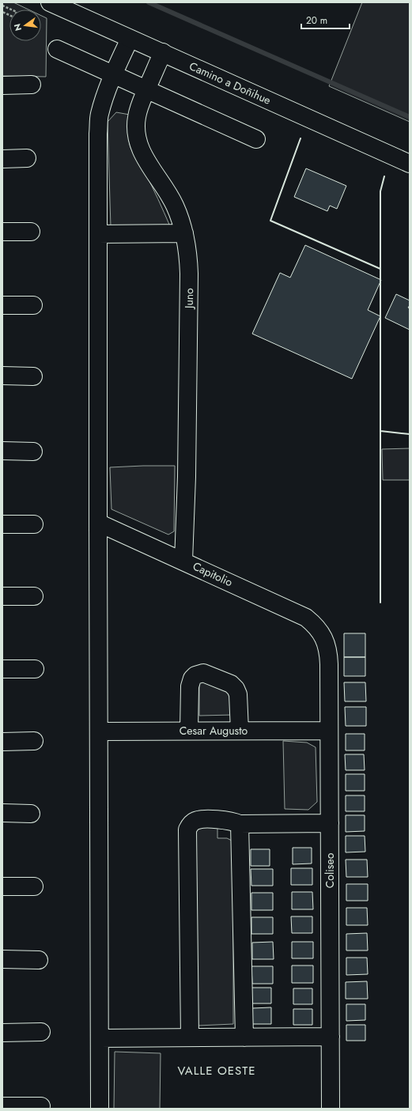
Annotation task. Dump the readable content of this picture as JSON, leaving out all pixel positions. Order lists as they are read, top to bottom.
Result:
{
  "streets": {
    "street": [
      "Camino a Doñihue",
      "Juno",
      "Capitolio",
      "Cesar Augusto",
      "Coliseo"
    ]
  },
  "crossings": [
    ["Camino a Doñihue", "Juno"],
    ["Juno", "Capitolio"],
    ["Capitolio", "Coliseo"],
    ["Cesar Augusto", "Coliseo"]
  ],
  "districts": ["VALLE OESTE"],
  "scale_bar": "20 m",
  "north": "left"
}
